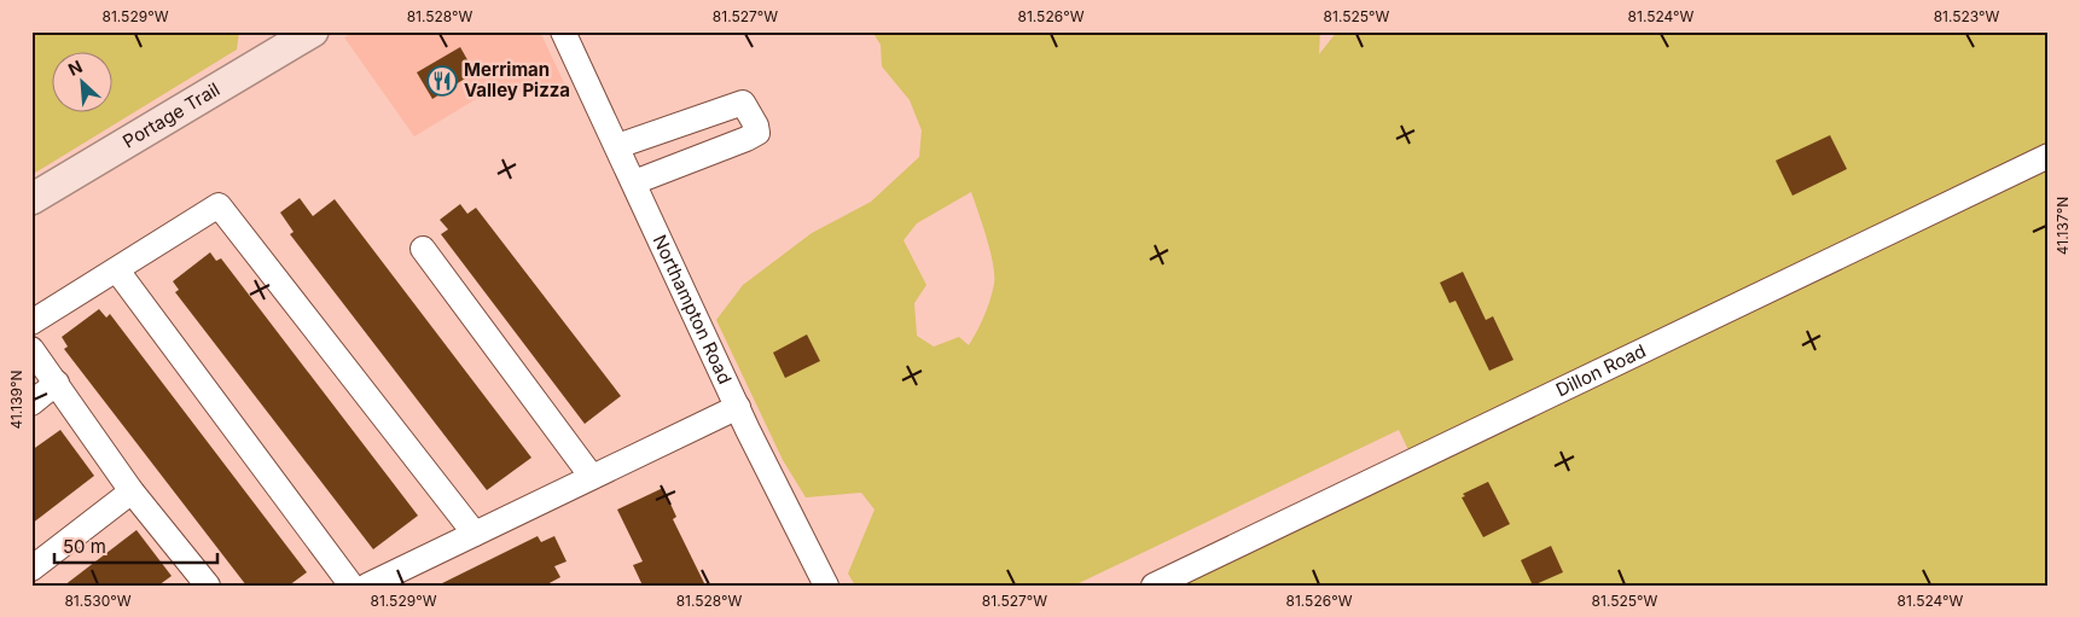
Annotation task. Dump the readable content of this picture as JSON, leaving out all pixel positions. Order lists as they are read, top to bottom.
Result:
{
  "streets": {
    "main road": ["Portage Trail"],
    "street": ["Northampton Road", "Dillon Road"]
  },
  "places": {
    "restaurant": ["Merriman Valley Pizza"]
  },
  "scale_bar": "50 m",
  "north": "top left",
  "coordinates": [
    "81.529°W",
    "81.528°W",
    "81.527°W",
    "81.526°W",
    "81.525°W",
    "81.524°W",
    "81.523°W",
    "41.137°N",
    "41.139°N",
    "81.530°W"
  ]
}
